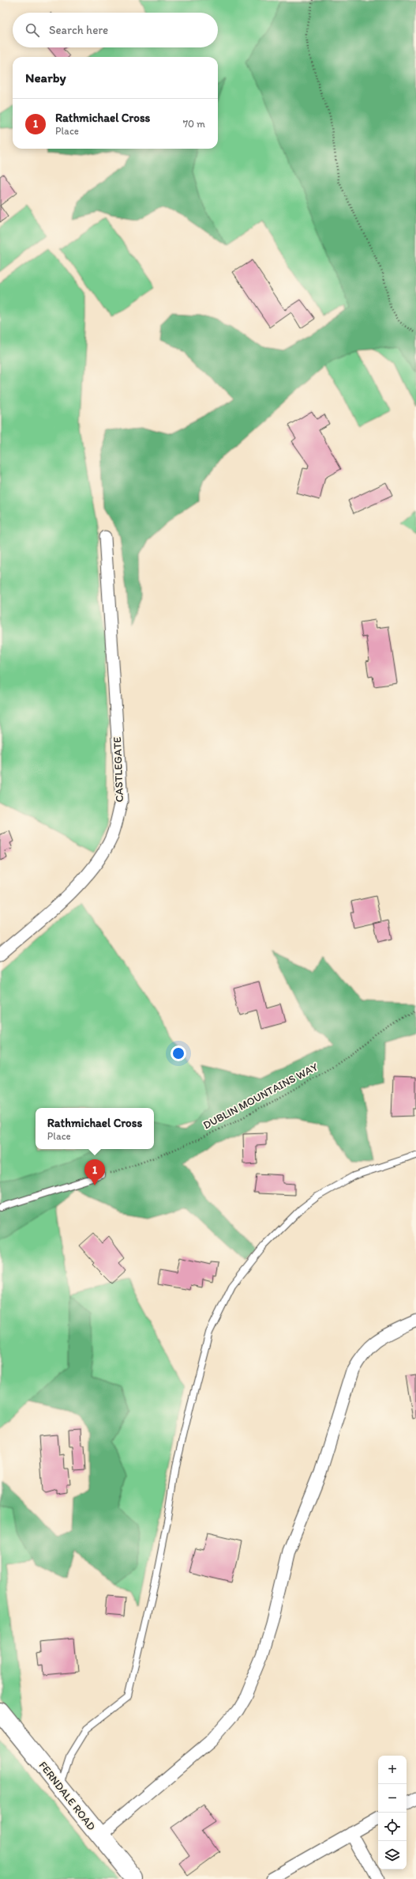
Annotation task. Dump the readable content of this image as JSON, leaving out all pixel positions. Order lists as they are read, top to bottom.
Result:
{
  "streets": {
    "street": ["CASTLEGATE", "FERNDALE ROAD"],
    "path": ["DUBLIN MOUNTAINS WAY"]
  },
  "page": {
    "search": "Search here",
    "heading": "Nearby",
    "list": [
      {
        "mark": "1",
        "name": "Rathmichael Cross",
        "note": "Place",
        "value": "70 m"
      }
    ],
    "popup": ["Rathmichael Cross", "Place"],
    "pins": "1",
    "map_buttons": ["+", "−"]
  }
}
